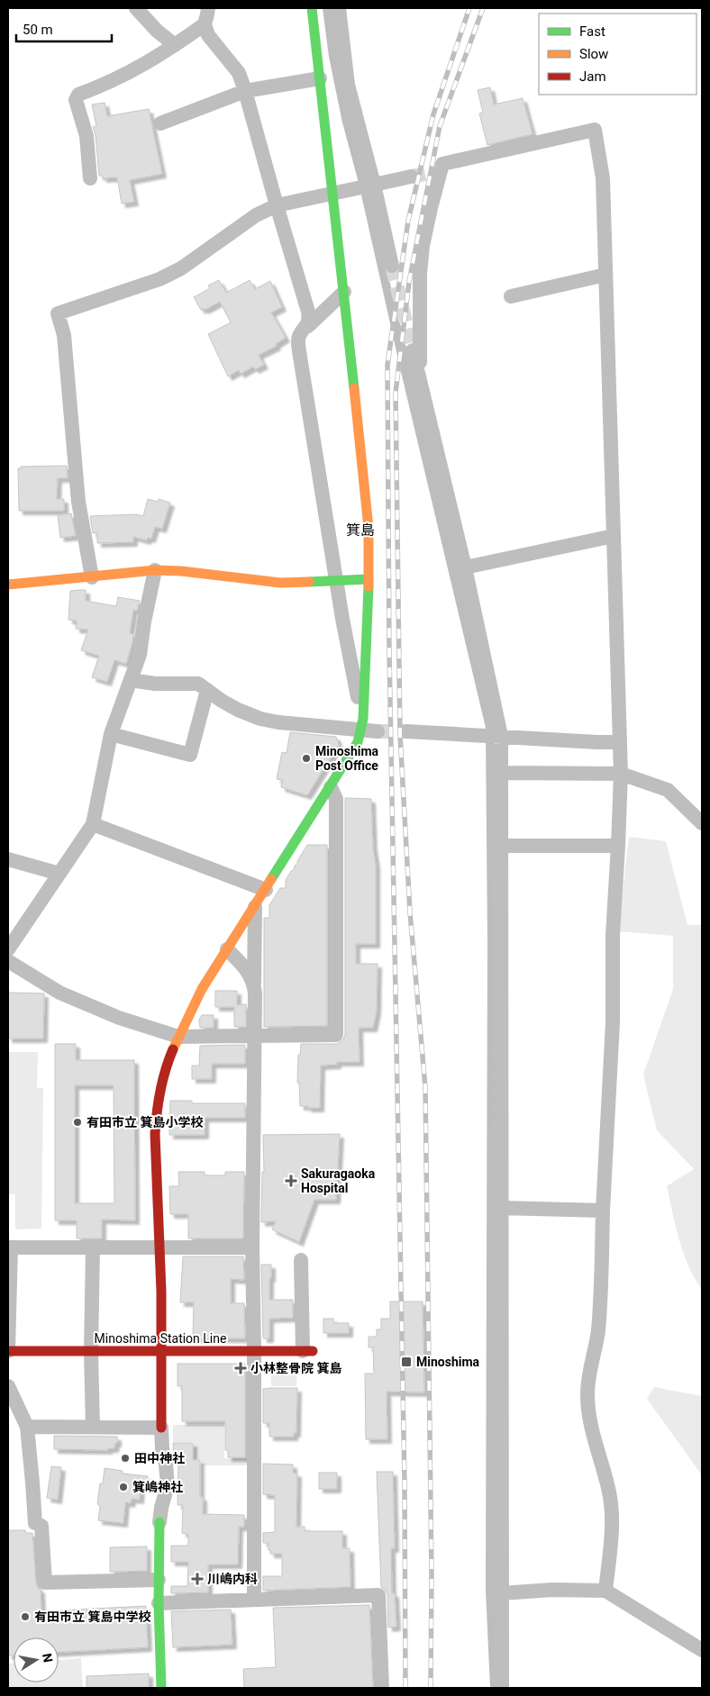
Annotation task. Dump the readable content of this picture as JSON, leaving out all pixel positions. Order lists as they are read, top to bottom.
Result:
{
  "streets": {
    "street": ["Minoshima Station Line"]
  },
  "districts": ["箕島"],
  "places": {
    "other": [
      "Minoshima Post Office",
      "有田市立 箕島小学校",
      "田中神社",
      "箕嶋神社",
      "有田市立 箕島中学校"
    ],
    "health": ["Sakuragaoka Hospital", "小林整骨院 箕島", "川嶋内科"],
    "transit": ["Minoshima"]
  },
  "legend": ["Fast", "Slow", "Jam"],
  "scale_bar": "50 m",
  "north": "right"
}
